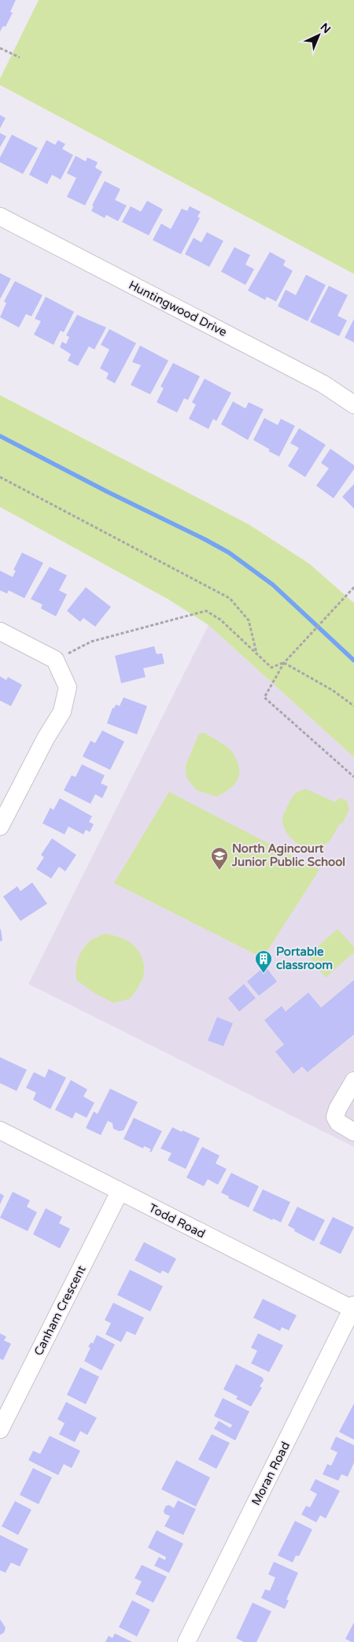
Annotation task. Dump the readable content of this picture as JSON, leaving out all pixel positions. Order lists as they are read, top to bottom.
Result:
{
  "streets": {
    "street": [
      "Huntingwood Drive",
      "Todd Road",
      "Canham Crescent",
      "Moran Road"
    ]
  },
  "crossings": [
    ["Todd Road", "Canham Crescent"],
    ["Todd Road", "Moran Road"]
  ],
  "places": {
    "school or university": ["North Agincourt Junior Public School"],
    "building": ["Portable classroom"]
  },
  "north": "top right"
}
